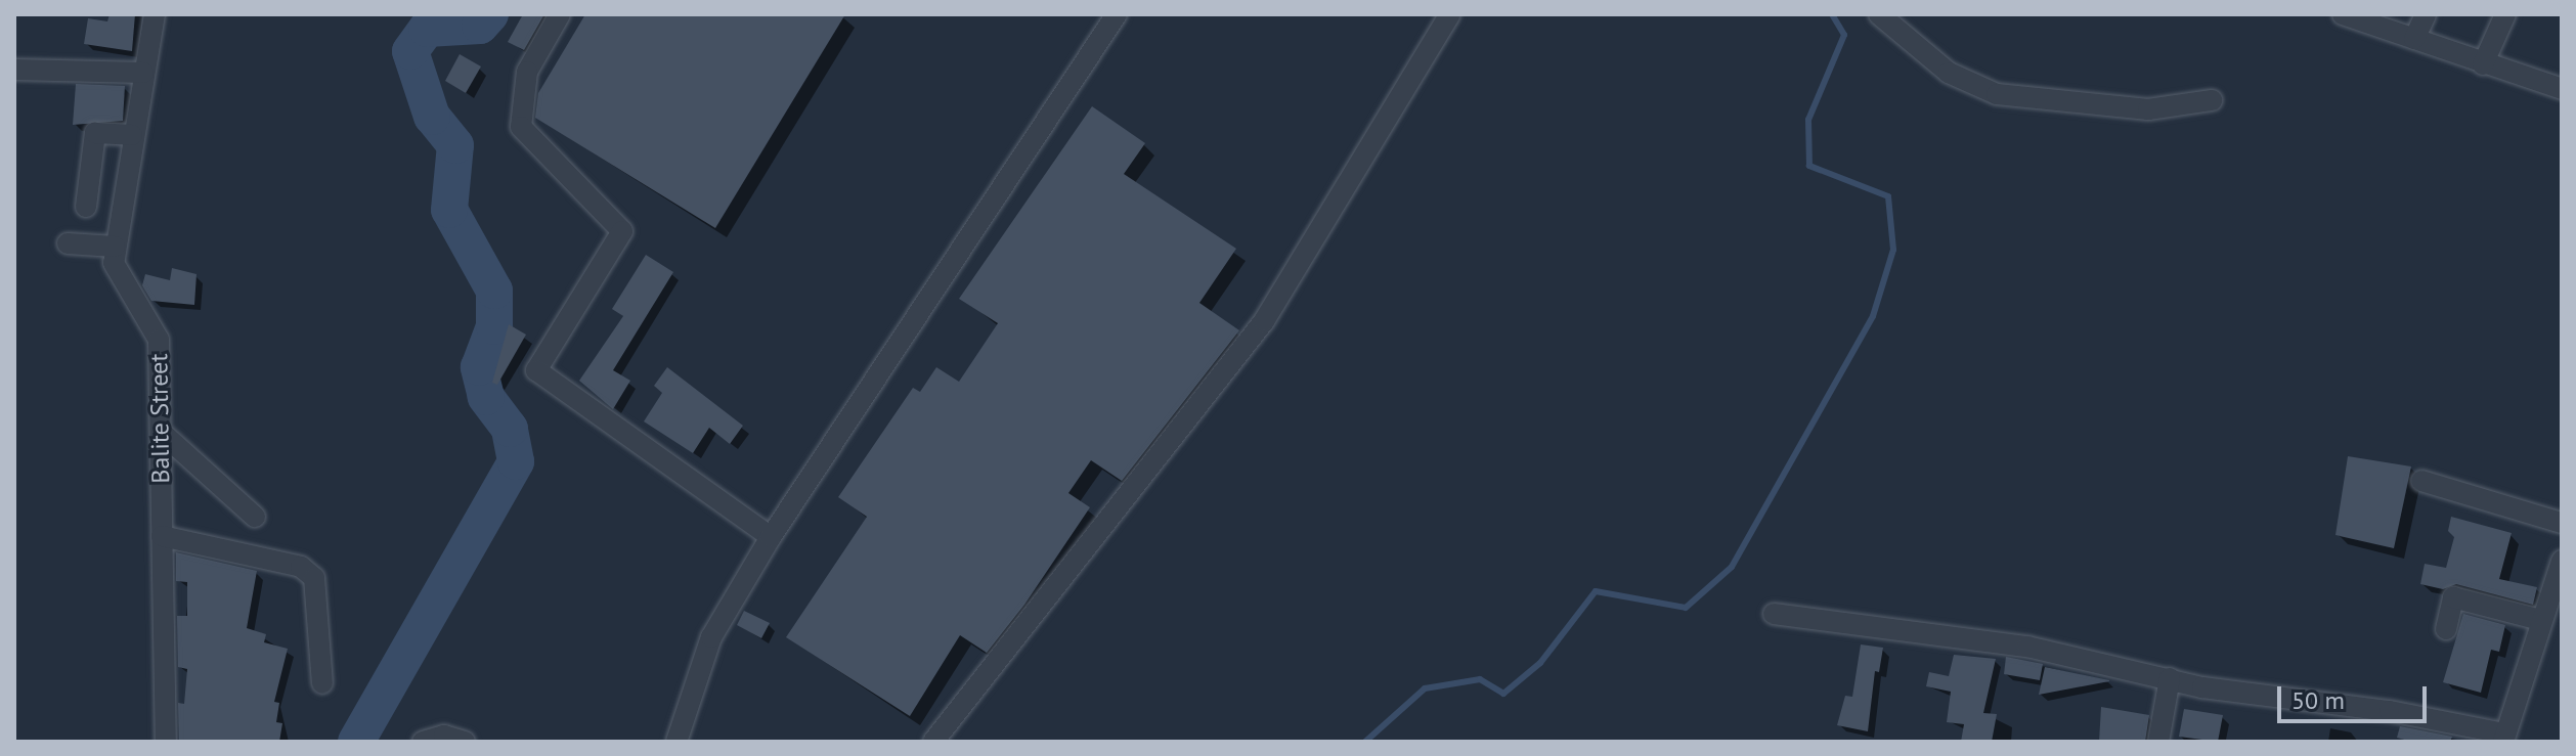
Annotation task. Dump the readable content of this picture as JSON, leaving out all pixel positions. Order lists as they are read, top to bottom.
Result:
{
  "streets": {
    "street": ["Balite Street"]
  },
  "scale_bar": "50 m"
}
